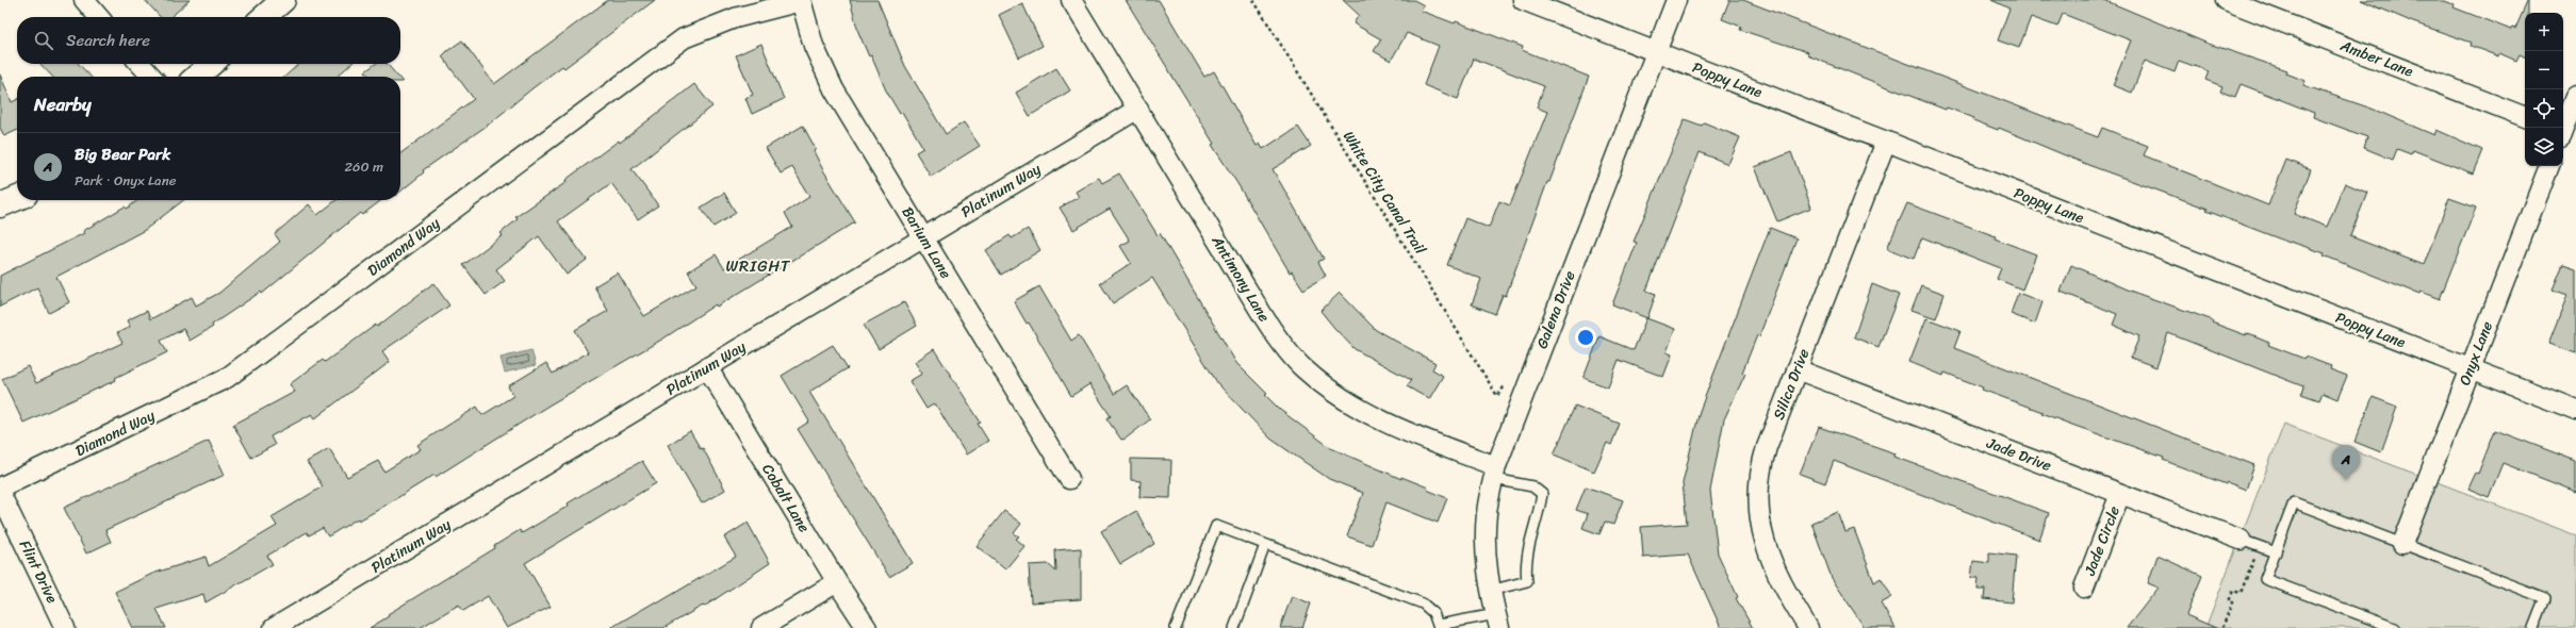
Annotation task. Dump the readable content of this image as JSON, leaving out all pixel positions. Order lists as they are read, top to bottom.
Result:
{
  "streets": {
    "street": [
      "Amber Lane",
      "Poppy Lane",
      "Platinum Way",
      "Barium Lane",
      "Diamond Way",
      "Antimony Lane",
      "Galena Drive",
      "Onyx Lane",
      "Silica Drive",
      "Jade Drive",
      "Cobalt Lane",
      "Jade Circle",
      "Flint Drive"
    ],
    "path": ["White City Canal Trail"]
  },
  "crossings": [
    ["Poppy Lane", "Galena Drive"],
    ["Poppy Lane", "Onyx Lane"],
    ["Poppy Lane", "Silica Drive"],
    ["Platinum Way", "Barium Lane"],
    ["Platinum Way", "Antimony Lane"],
    ["Platinum Way", "Cobalt Lane"],
    ["Barium Lane", "Diamond Way"],
    ["Antimony Lane", "Galena Drive"],
    ["Silica Drive", "Jade Drive"],
    ["Jade Drive", "Jade Circle"]
  ],
  "districts": ["WRIGHT"],
  "page": {
    "map_buttons": ["+", "−"],
    "search": "Search here",
    "heading": "Nearby",
    "list": [
      {
        "mark": "A",
        "name": "Big Bear Park",
        "note": "Park · Onyx Lane",
        "value": "260 m"
      }
    ],
    "pins": "A"
  }
}
